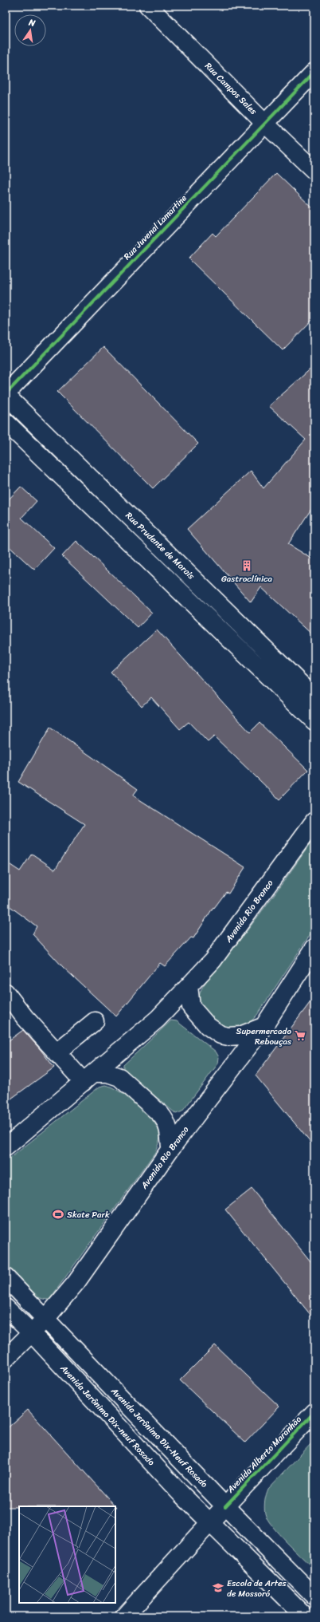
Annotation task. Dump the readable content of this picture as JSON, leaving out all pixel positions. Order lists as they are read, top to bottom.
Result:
{
  "streets": {
    "main road": [
      "Rua Campos Sales",
      "Rua Juvenal Lamartine",
      "Rua Prudente de Morais",
      "Avenida Rio Branco",
      "Avenida Jerônimo Dix-neuf Rosado",
      "Avenida Jerônimo Dix-Neuf Rosado",
      "Avenida Alberto Maranhão"
    ]
  },
  "crossings": [
    ["Rua Campos Sales", "Rua Juvenal Lamartine"],
    ["Rua Juvenal Lamartine", "Rua Prudente de Morais"],
    ["Avenida Rio Branco", "Avenida Jerônimo Dix-neuf Rosado"],
    ["Avenida Rio Branco", "Avenida Jerônimo Dix-Neuf Rosado"],
    ["Avenida Jerônimo Dix-neuf Rosado", "Avenida Alberto Maranhão"],
    ["Avenida Jerônimo Dix-Neuf Rosado", "Avenida Alberto Maranhão"]
  ],
  "places": {
    "building": ["Gastroclínica"],
    "supermarket": ["Supermercado Rebouças"],
    "sports": ["Skate Park"],
    "school or university": ["Escola de Artes de Mossoró"]
  },
  "north": "top"
}
